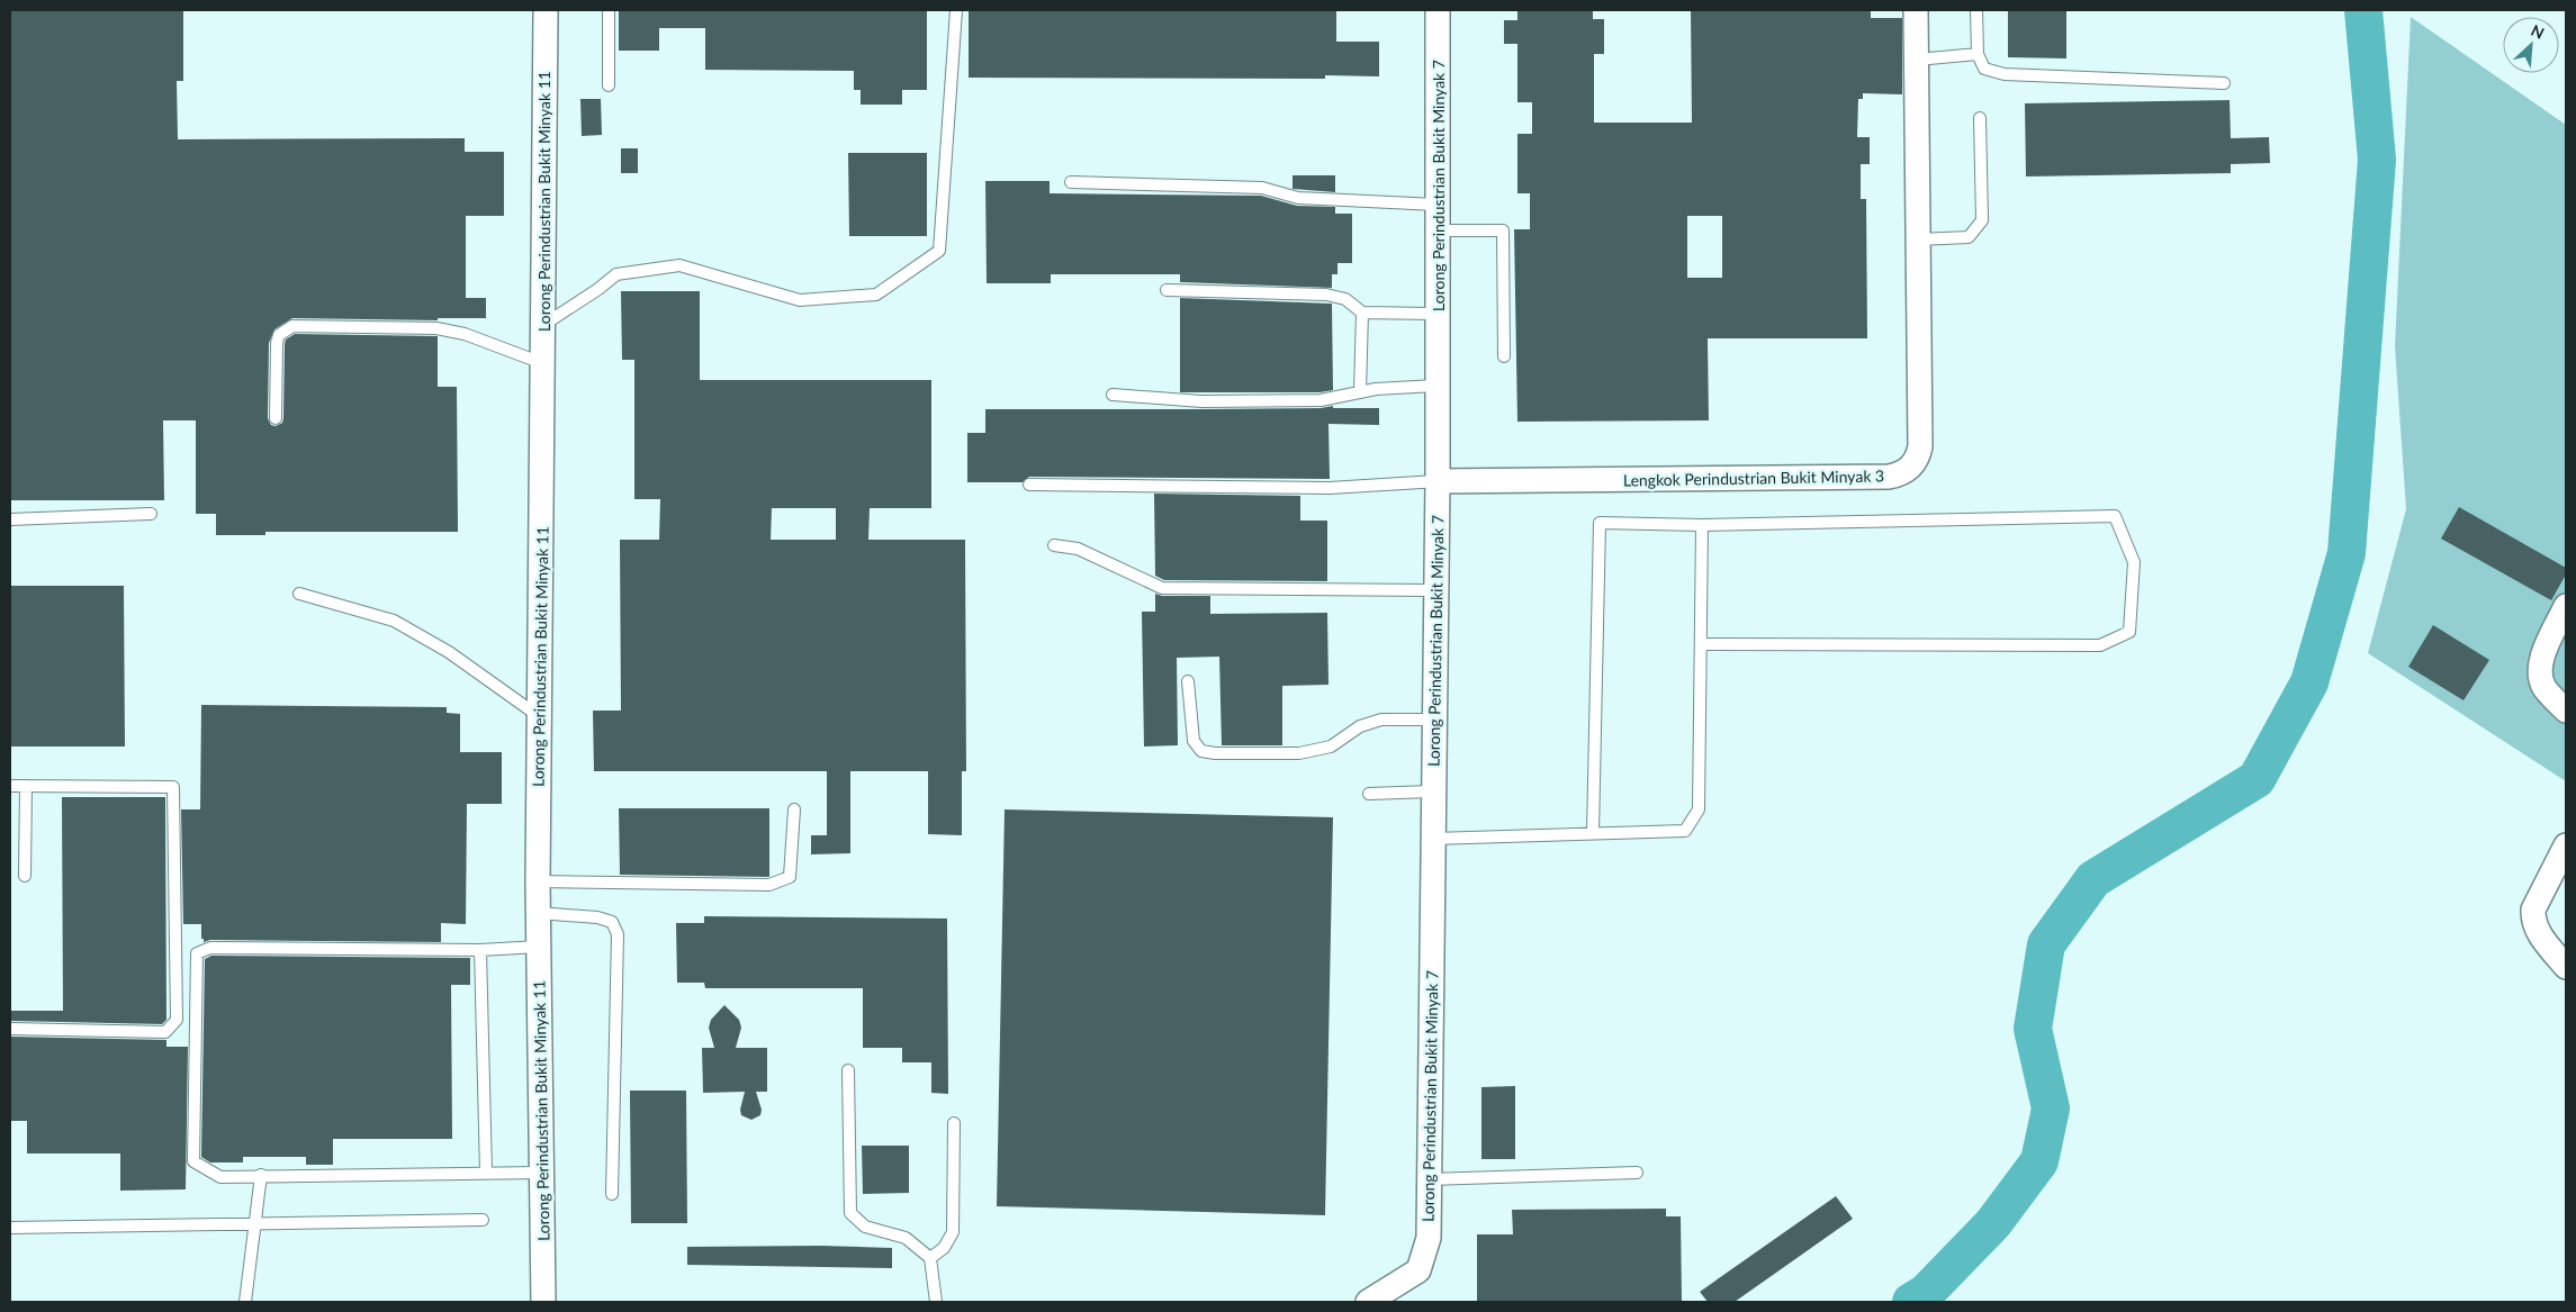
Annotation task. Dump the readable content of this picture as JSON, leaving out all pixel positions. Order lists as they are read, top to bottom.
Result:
{
  "streets": {
    "street": ["Lorong Perindustrian Bukit Minyak 7", "Lorong Perindustrian Bukit Minyak 11", "Lengkok Perindustrian Bukit Minyak 3"]
  },
  "crossings": [
    ["Lorong Perindustrian Bukit Minyak 7", "Lengkok Perindustrian Bukit Minyak 3"]
  ],
  "north": "top right"
}
